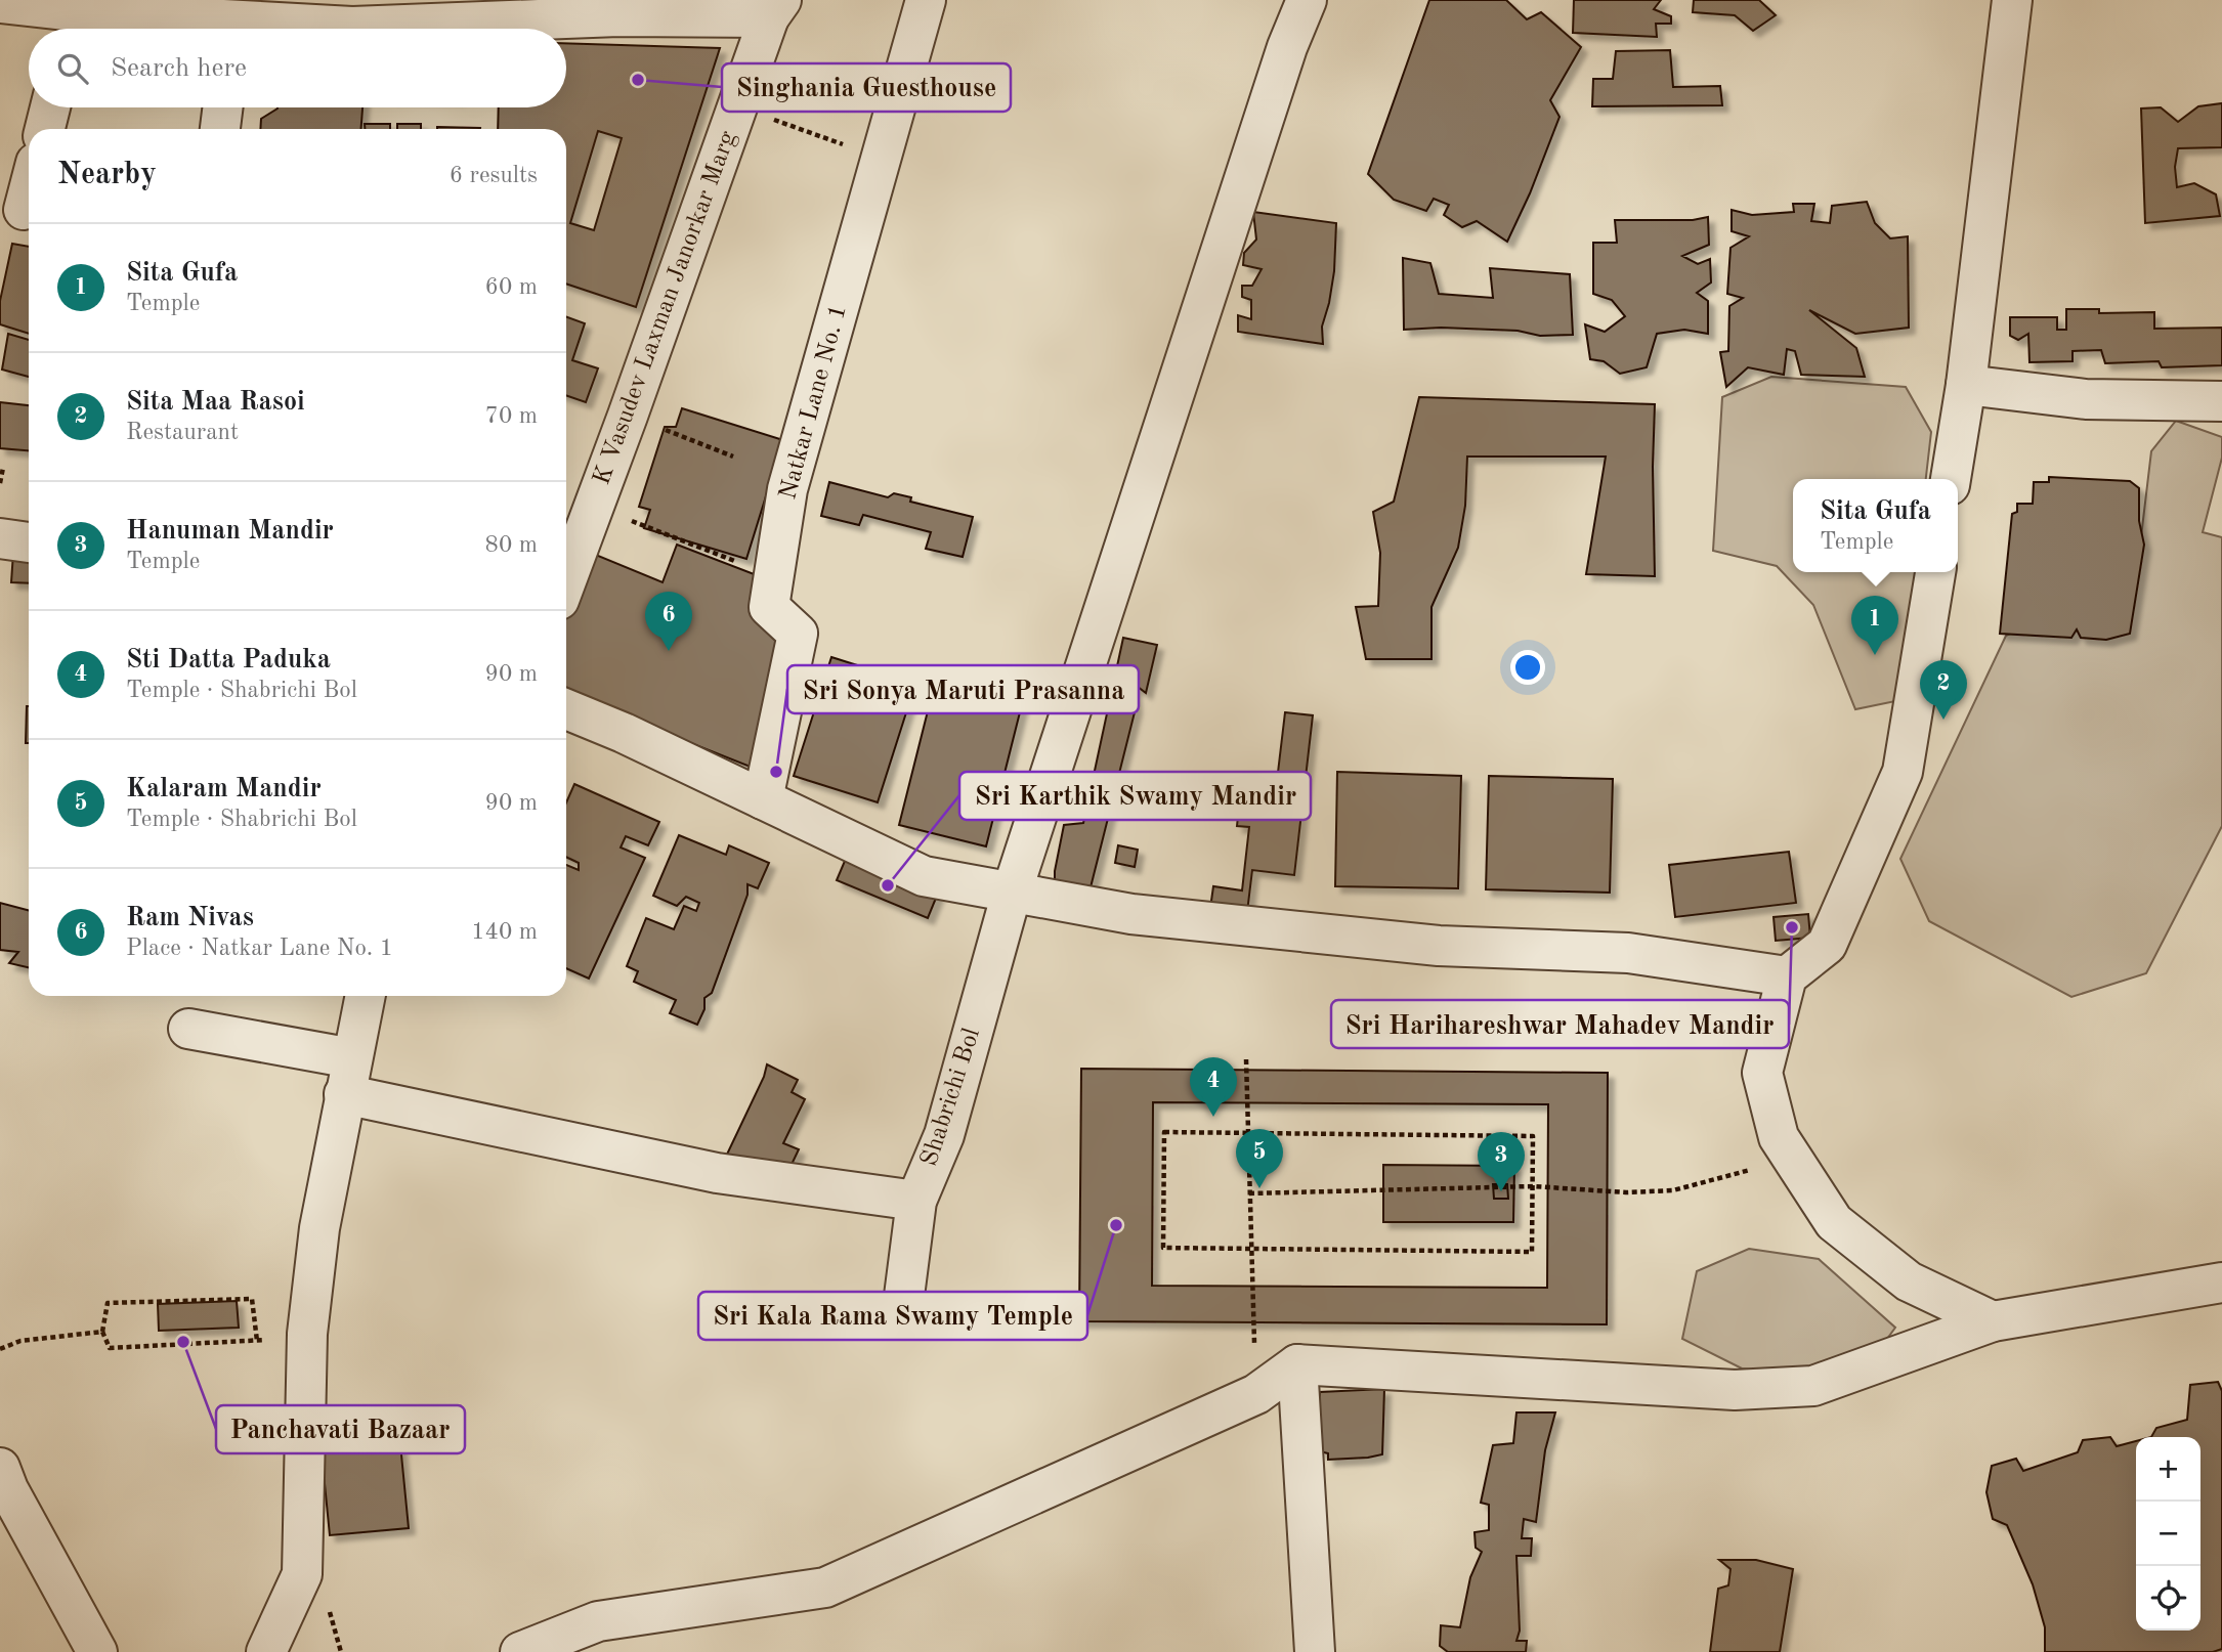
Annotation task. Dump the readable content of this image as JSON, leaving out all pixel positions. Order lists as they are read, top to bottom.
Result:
{
  "streets": {
    "street": ["K Vasudev Laxman Janorkar Marg", "Natkar Lane No. 1", "Shabrichi Bol"]
  },
  "places": [
    "Singhania Guesthouse",
    "Sri Sonya Maruti Prasanna",
    "Sri Karthik Swamy Mandir",
    "Sri Harihareshwar Mahadev Mandir",
    "Sri Kala Rama Swamy Temple",
    "Panchavati Bazaar"
  ],
  "page": {
    "search": "Search here",
    "heading": ["Nearby", "6 results"],
    "list": [
      {
        "mark": "1",
        "name": "Sita Gufa",
        "note": "Temple",
        "value": "60 m"
      },
      {
        "mark": "2",
        "name": "Sita Maa Rasoi",
        "note": "Restaurant",
        "value": "70 m"
      },
      {
        "mark": "3",
        "name": "Hanuman Mandir",
        "note": "Temple",
        "value": "80 m"
      },
      {
        "mark": "4",
        "name": "Sti Datta Paduka",
        "note": "Temple · Shabrichi Bol",
        "value": "90 m"
      },
      {
        "mark": "5",
        "name": "Kalaram Mandir",
        "note": "Temple · Shabrichi Bol",
        "value": "90 m"
      },
      {
        "mark": "6",
        "name": "Ram Nivas",
        "note": "Place · Natkar Lane No. 1",
        "value": "140 m"
      }
    ],
    "popup": ["Sita Gufa", "Temple"],
    "pins": [
      "6",
      "1",
      "2",
      "4",
      "5",
      "3"
    ],
    "map_buttons": ["+", "−"]
  }
}
